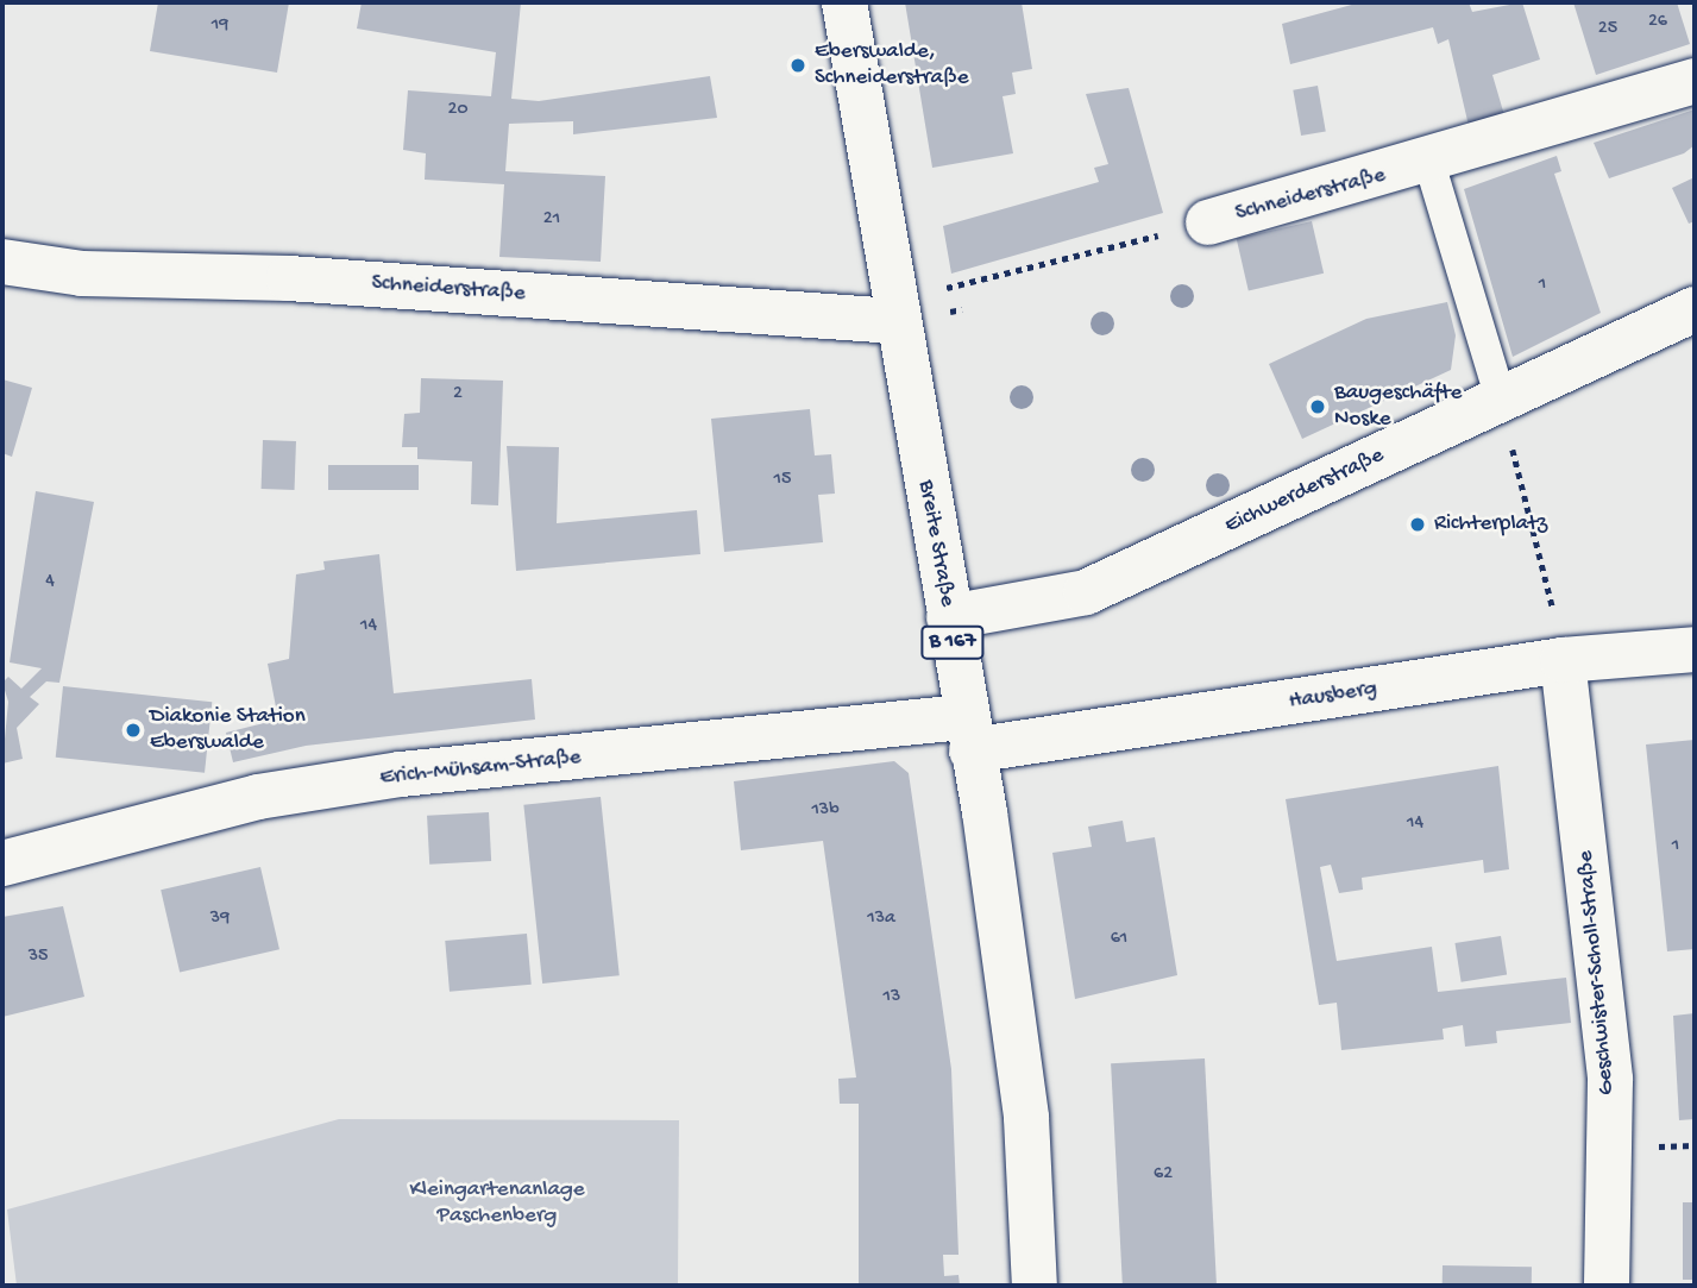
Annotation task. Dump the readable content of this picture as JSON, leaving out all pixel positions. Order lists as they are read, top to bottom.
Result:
{
  "streets": {
    "street": [
      "Schneiderstraße",
      "Eichwerderstraße",
      "Breite Straße",
      "B 167",
      "Hausberg",
      "Erich-Mühsam-Straße",
      "Geschwister-Scholl-Straße"
    ]
  },
  "crossings": [
    ["Schneiderstraße", "Breite Straße"],
    ["Eichwerderstraße", "Breite Straße"],
    ["Breite Straße", "Hausberg"],
    ["Breite Straße", "Erich-Mühsam-Straße"],
    ["Hausberg", "Erich-Mühsam-Straße"],
    ["Hausberg", "Geschwister-Scholl-Straße"]
  ],
  "parks": ["Kleingartenanlage Paschenberg"],
  "places": [
    "Eberswalde, Schneiderstraße",
    "Baugeschäfte Noske",
    "Richterplatz",
    "Diakonie Station Eberswalde"
  ],
  "house_numbers": [
    "26",
    "19",
    "25",
    "20",
    "21",
    "1",
    "2",
    "15",
    "4",
    "14",
    "13b",
    "14",
    "1",
    "39",
    "13a",
    "61",
    "35",
    "13",
    "62"
  ]
}
